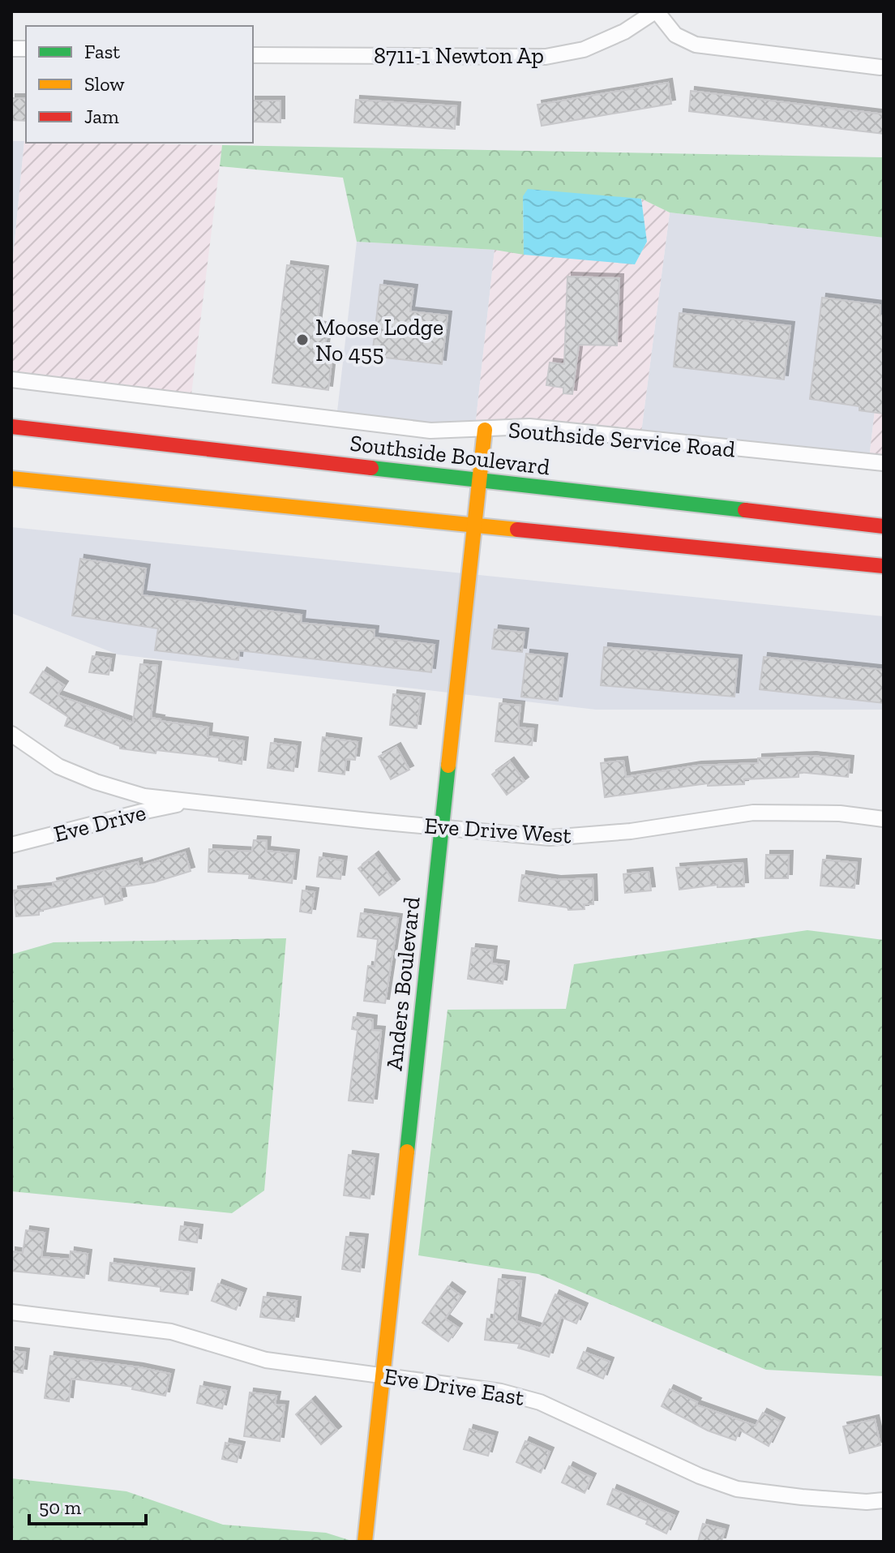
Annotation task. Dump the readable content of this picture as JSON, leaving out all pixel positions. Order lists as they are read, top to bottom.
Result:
{
  "streets": {
    "main road": ["Southside Boulevard", "Anders Boulevard"],
    "street": [
      "8711-1 Newton Ap",
      "Southside Service Road",
      "Eve Drive",
      "Eve Drive West",
      "Eve Drive East"
    ]
  },
  "crossings": [
    ["Southside Service Road", "Anders Boulevard"],
    ["Southside Boulevard", "Anders Boulevard"],
    ["Eve Drive", "Eve Drive West"],
    ["Eve Drive West", "Anders Boulevard"],
    ["Anders Boulevard", "Eve Drive East"]
  ],
  "places": ["Moose Lodge No 455"],
  "legend": ["Fast", "Slow", "Jam"],
  "scale_bar": "50 m"
}
